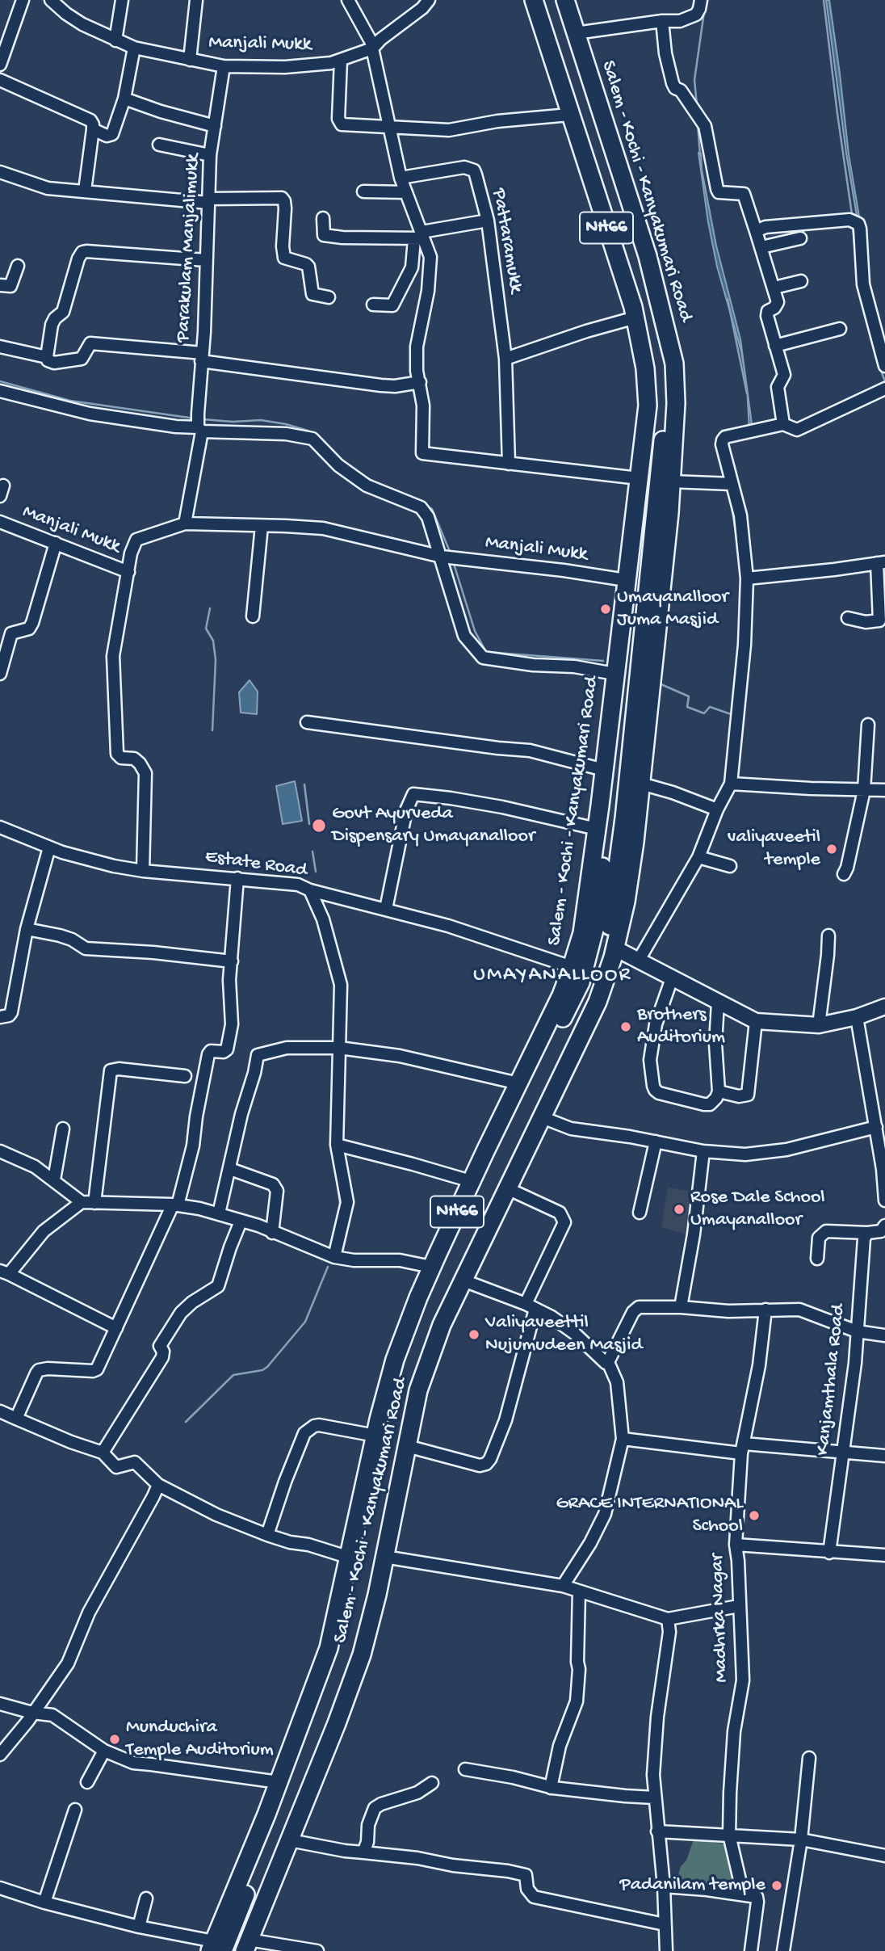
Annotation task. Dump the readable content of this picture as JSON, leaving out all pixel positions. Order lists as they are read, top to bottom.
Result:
{
  "streets": {
    "highway": ["Salem - Kochi - Kanyakumari Road", "NH66"],
    "street": [
      "Manjali Mukk",
      "Pattaramukk",
      "Parakulam Manjalimukk",
      "Estate Road",
      "Kanjamthala Road",
      "Madhrka Nagar"
    ]
  },
  "crossings": [
    ["Manjali Mukk", "Salem - Kochi - Kanyakumari Road"],
    ["Manjali Mukk", "Parakulam Manjalimukk"],
    ["Salem - Kochi - Kanyakumari Road", "Estate Road"]
  ],
  "districts": ["UMAYANALLOOR"],
  "places": [
    "Umayanalloor Juma Masjid",
    "Govt Ayurveda Dispensary Umayanalloor",
    "valiyaveetil temple",
    "Brothers Auditorium",
    "Rose Dale School Umayanalloor",
    "Valiyaveettil Nujumudeen Masjid",
    "GRACE INTERNATIONAL School",
    "Munduchira Temple Auditorium",
    "Padanilam temple"
  ]
}
